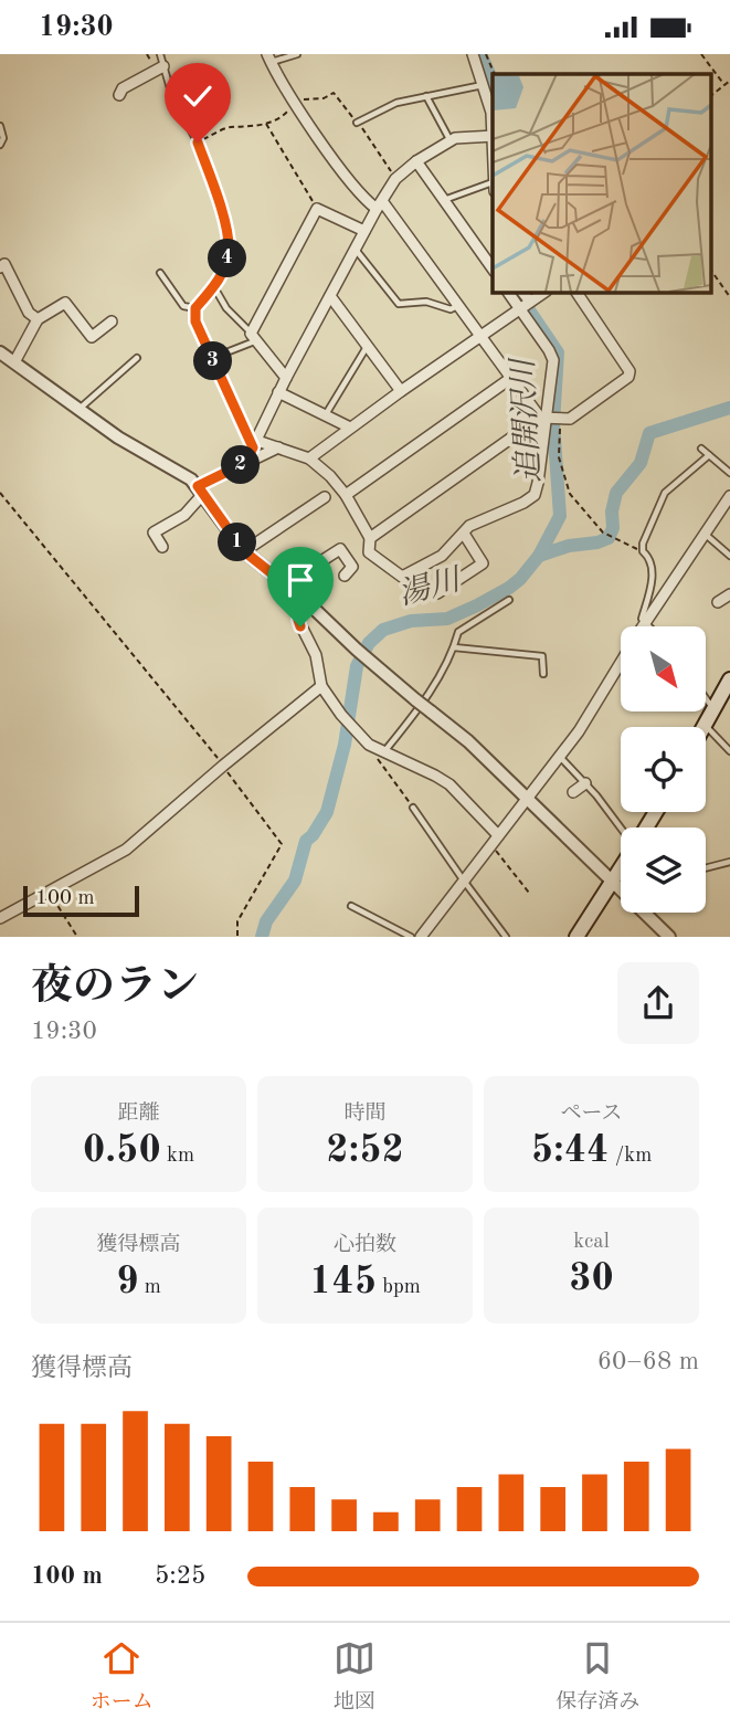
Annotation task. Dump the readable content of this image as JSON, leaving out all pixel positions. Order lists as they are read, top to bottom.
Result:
{
  "water": ["追開沢川", "湯川"],
  "scale_bar": "100 m",
  "north": "bottom right",
  "page": {
    "status": "19:30",
    "pins": [
      "4",
      "3",
      "2",
      "1"
    ],
    "scale": "100 m",
    "heading": ["夜のラン", "19:30"],
    "stats": [
      ["距離", "0.50 km"],
      ["時間", "2:52"],
      ["ペース", "5:44 /km"],
      ["獲得標高", "9 m"],
      ["心拍数", "145 bpm"],
      ["kcal", "30"]
    ],
    "chart": ["獲得標高", "60–68 m"],
    "list": [
      {
        "name": "100 m",
        "note": "5:25"
      }
    ],
    "tabs": ["ホーム", "地図", "保存済み"]
  }
}
